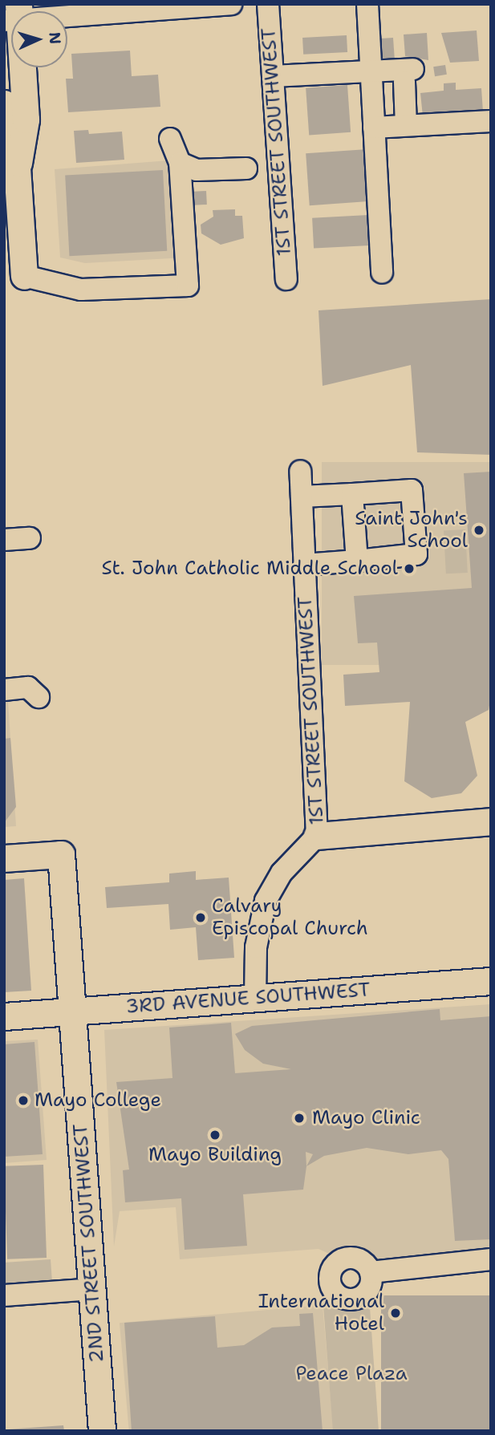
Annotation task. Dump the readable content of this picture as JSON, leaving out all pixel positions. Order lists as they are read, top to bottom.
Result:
{
  "streets": {
    "main road": ["3RD AVENUE SOUTHWEST", "2ND STREET SOUTHWEST"],
    "street": ["1ST STREET SOUTHWEST"]
  },
  "crossings": [
    ["1ST STREET SOUTHWEST", "3RD AVENUE SOUTHWEST"],
    ["3RD AVENUE SOUTHWEST", "2ND STREET SOUTHWEST"]
  ],
  "parks": ["Peace Plaza"],
  "places": [
    "Saint John's School",
    "St. John Catholic Middle School",
    "Calvary Episcopal Church",
    "Mayo College",
    "Mayo Clinic",
    "Mayo Building",
    "International Hotel"
  ],
  "north": "right"
}
